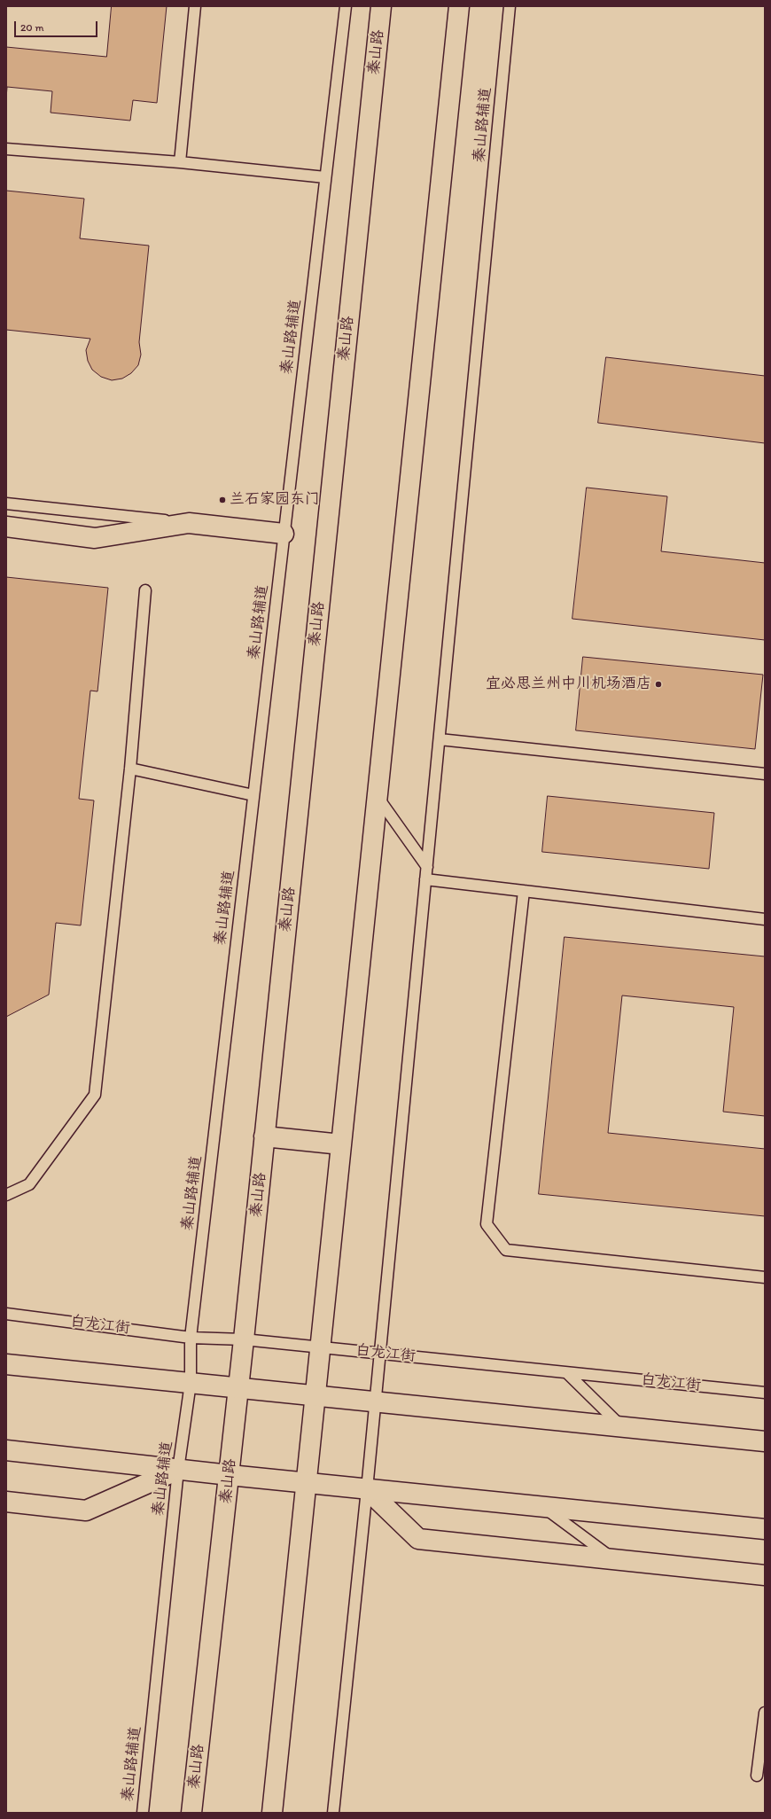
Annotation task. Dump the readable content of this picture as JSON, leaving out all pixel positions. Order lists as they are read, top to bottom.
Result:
{
  "streets": {
    "street": ["秦山路"],
    "lane": ["秦山路辅道", "白龙江街"]
  },
  "crossings": [
    ["秦山路", "白龙江街"],
    ["秦山路辅道", "白龙江街"]
  ],
  "places": ["兰石家园东门", "宜必思兰州中川机场酒店"],
  "scale_bar": "20 m"
}
